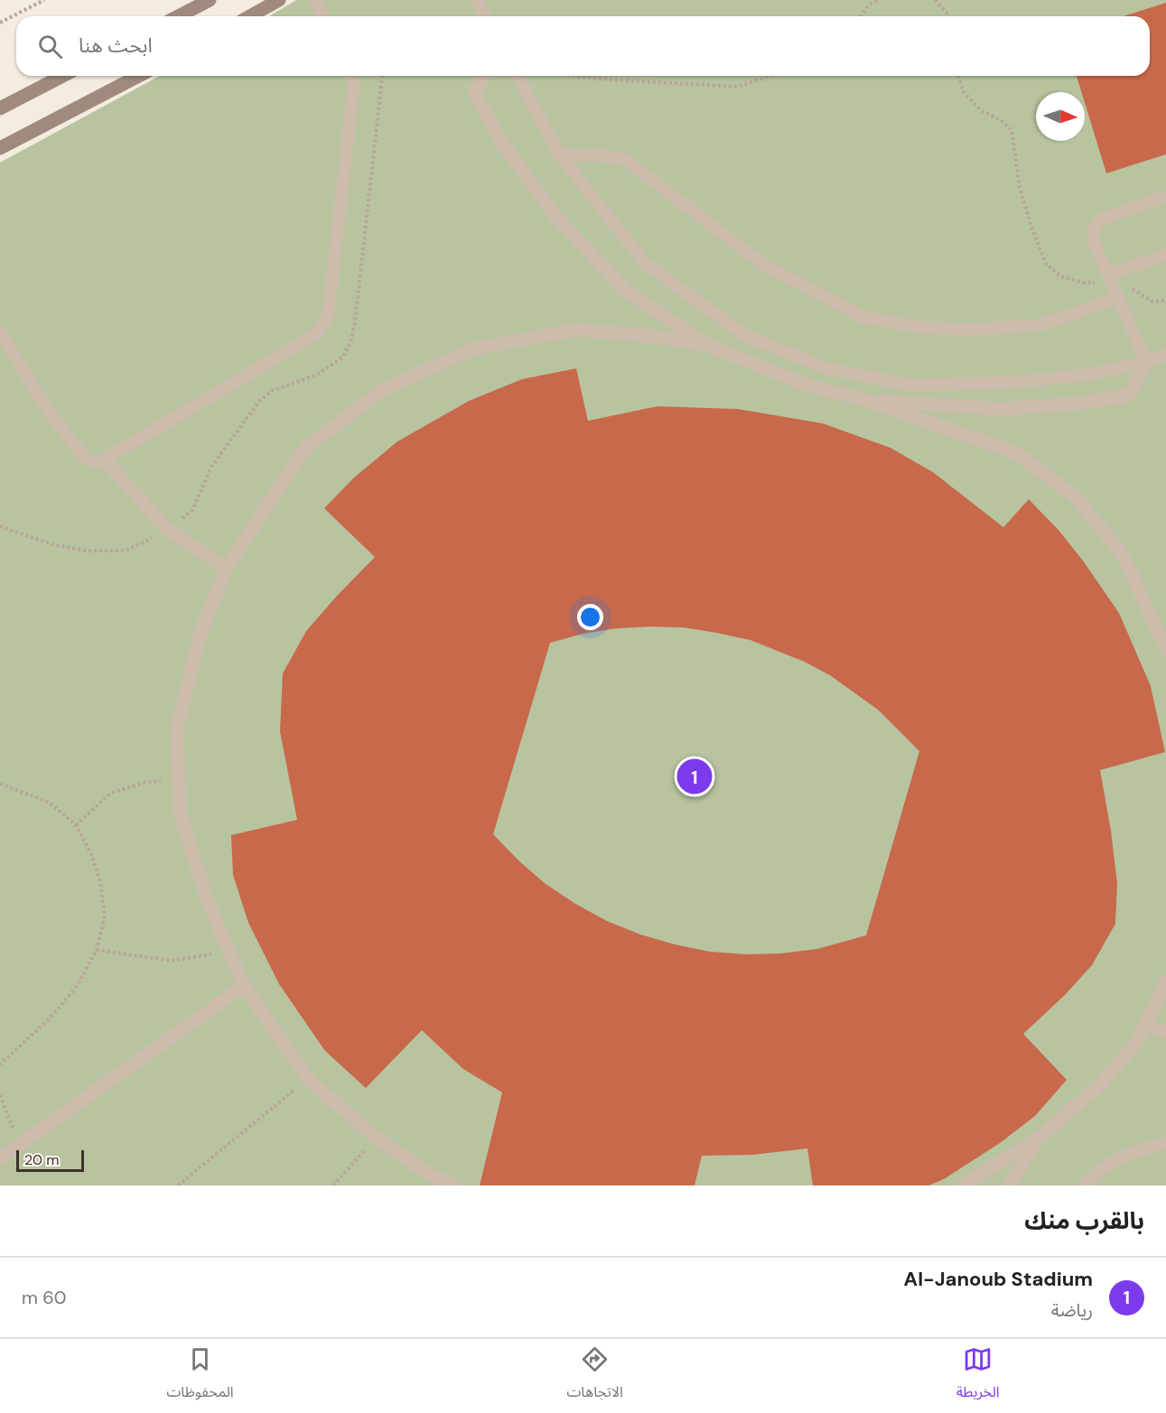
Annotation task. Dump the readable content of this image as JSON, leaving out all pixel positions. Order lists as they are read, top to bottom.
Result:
{
  "scale_bar": "20 m",
  "north": "right",
  "page": {
    "search": "ابحث هنا",
    "pins": "1",
    "scale": "20 m",
    "heading": "بالقرب منك",
    "list": [
      {
        "mark": "1",
        "name": "Al-Janoub Stadium",
        "note": "رياضة",
        "value": "60 m"
      }
    ],
    "nav": ["الخريطة", "الاتجاهات", "المحفوظات"]
  }
}
